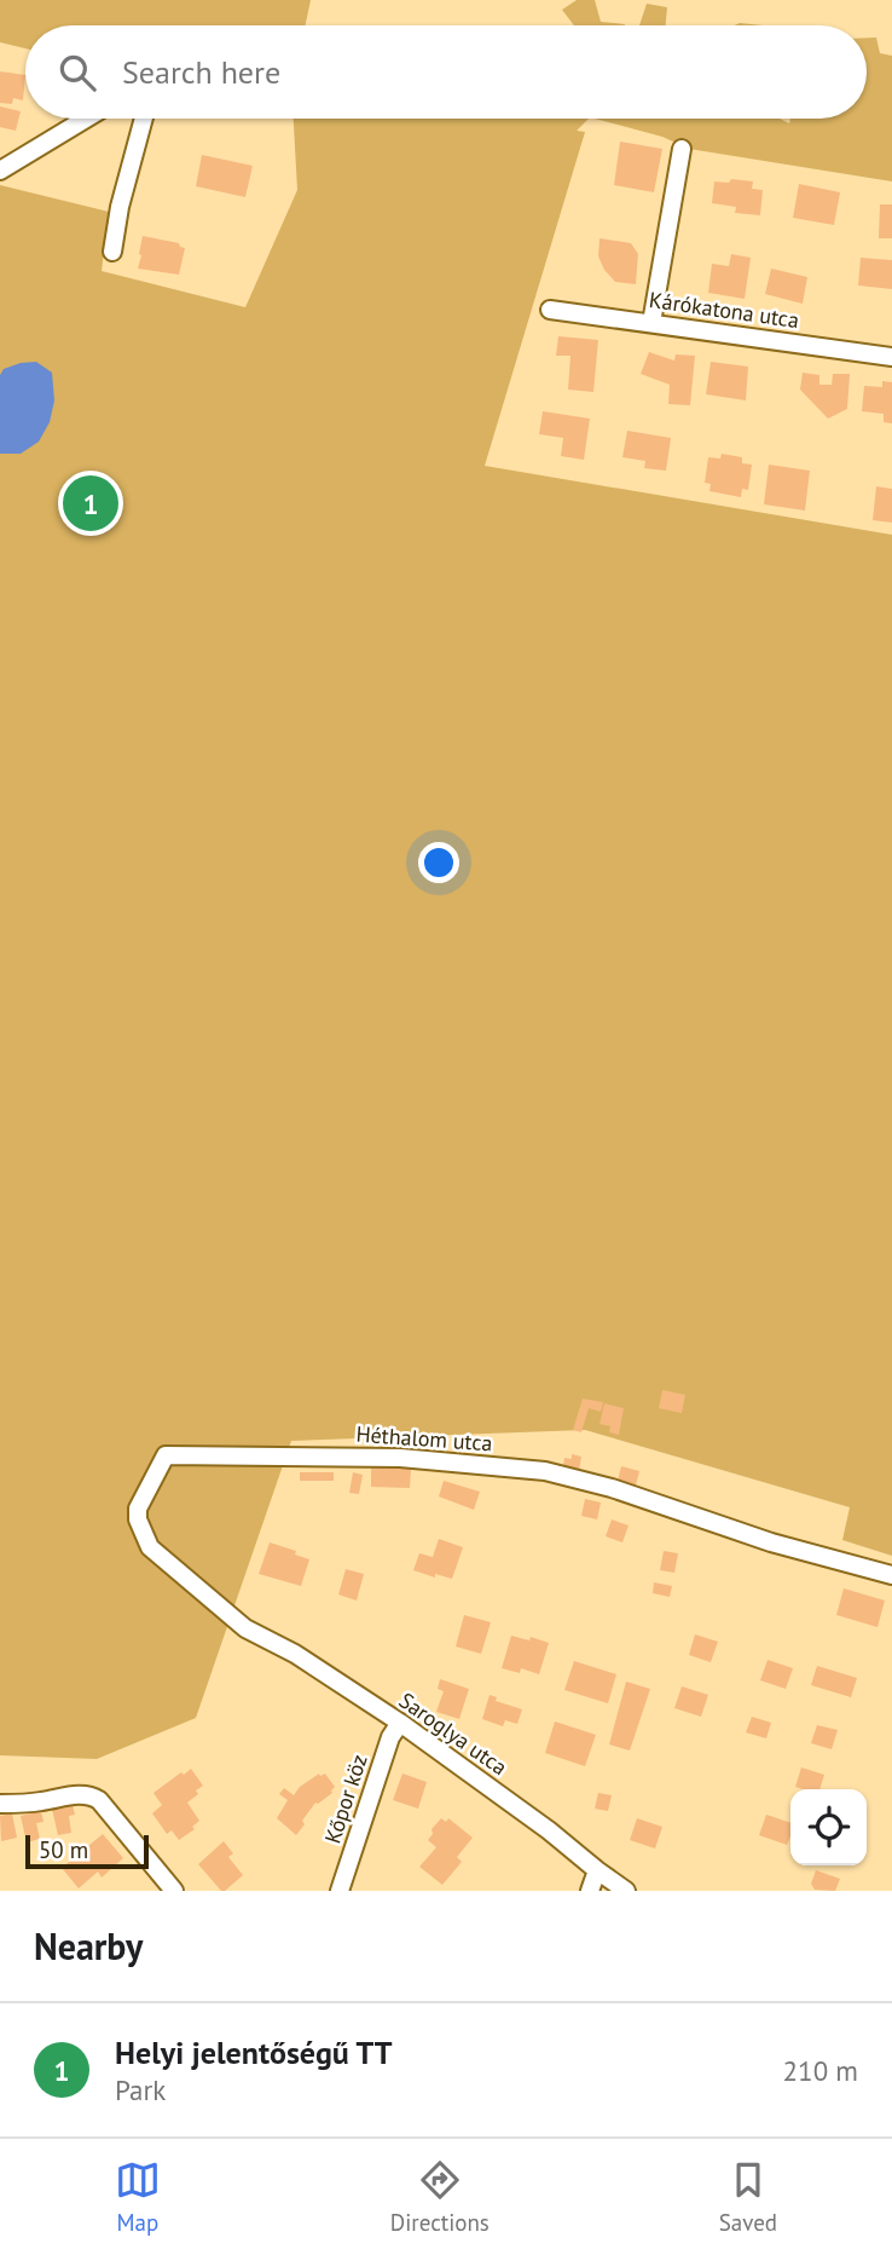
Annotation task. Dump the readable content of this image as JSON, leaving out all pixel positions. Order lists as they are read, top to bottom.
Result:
{
  "streets": {
    "street": [
      "Kárókatona utca",
      "Héthalom utca",
      "Saroglya utca",
      "Kőpor köz"
    ]
  },
  "crossings": [
    ["Héthalom utca", "Saroglya utca"],
    ["Saroglya utca", "Kőpor köz"]
  ],
  "scale_bar": "50 m",
  "page": {
    "search": "Search here",
    "pins": "1",
    "scale": "50 m",
    "heading": "Nearby",
    "list": [
      {
        "mark": "1",
        "name": "Helyi jelentőségű TT",
        "note": "Park",
        "value": "210 m"
      }
    ],
    "nav": ["Map", "Directions", "Saved"]
  }
}
